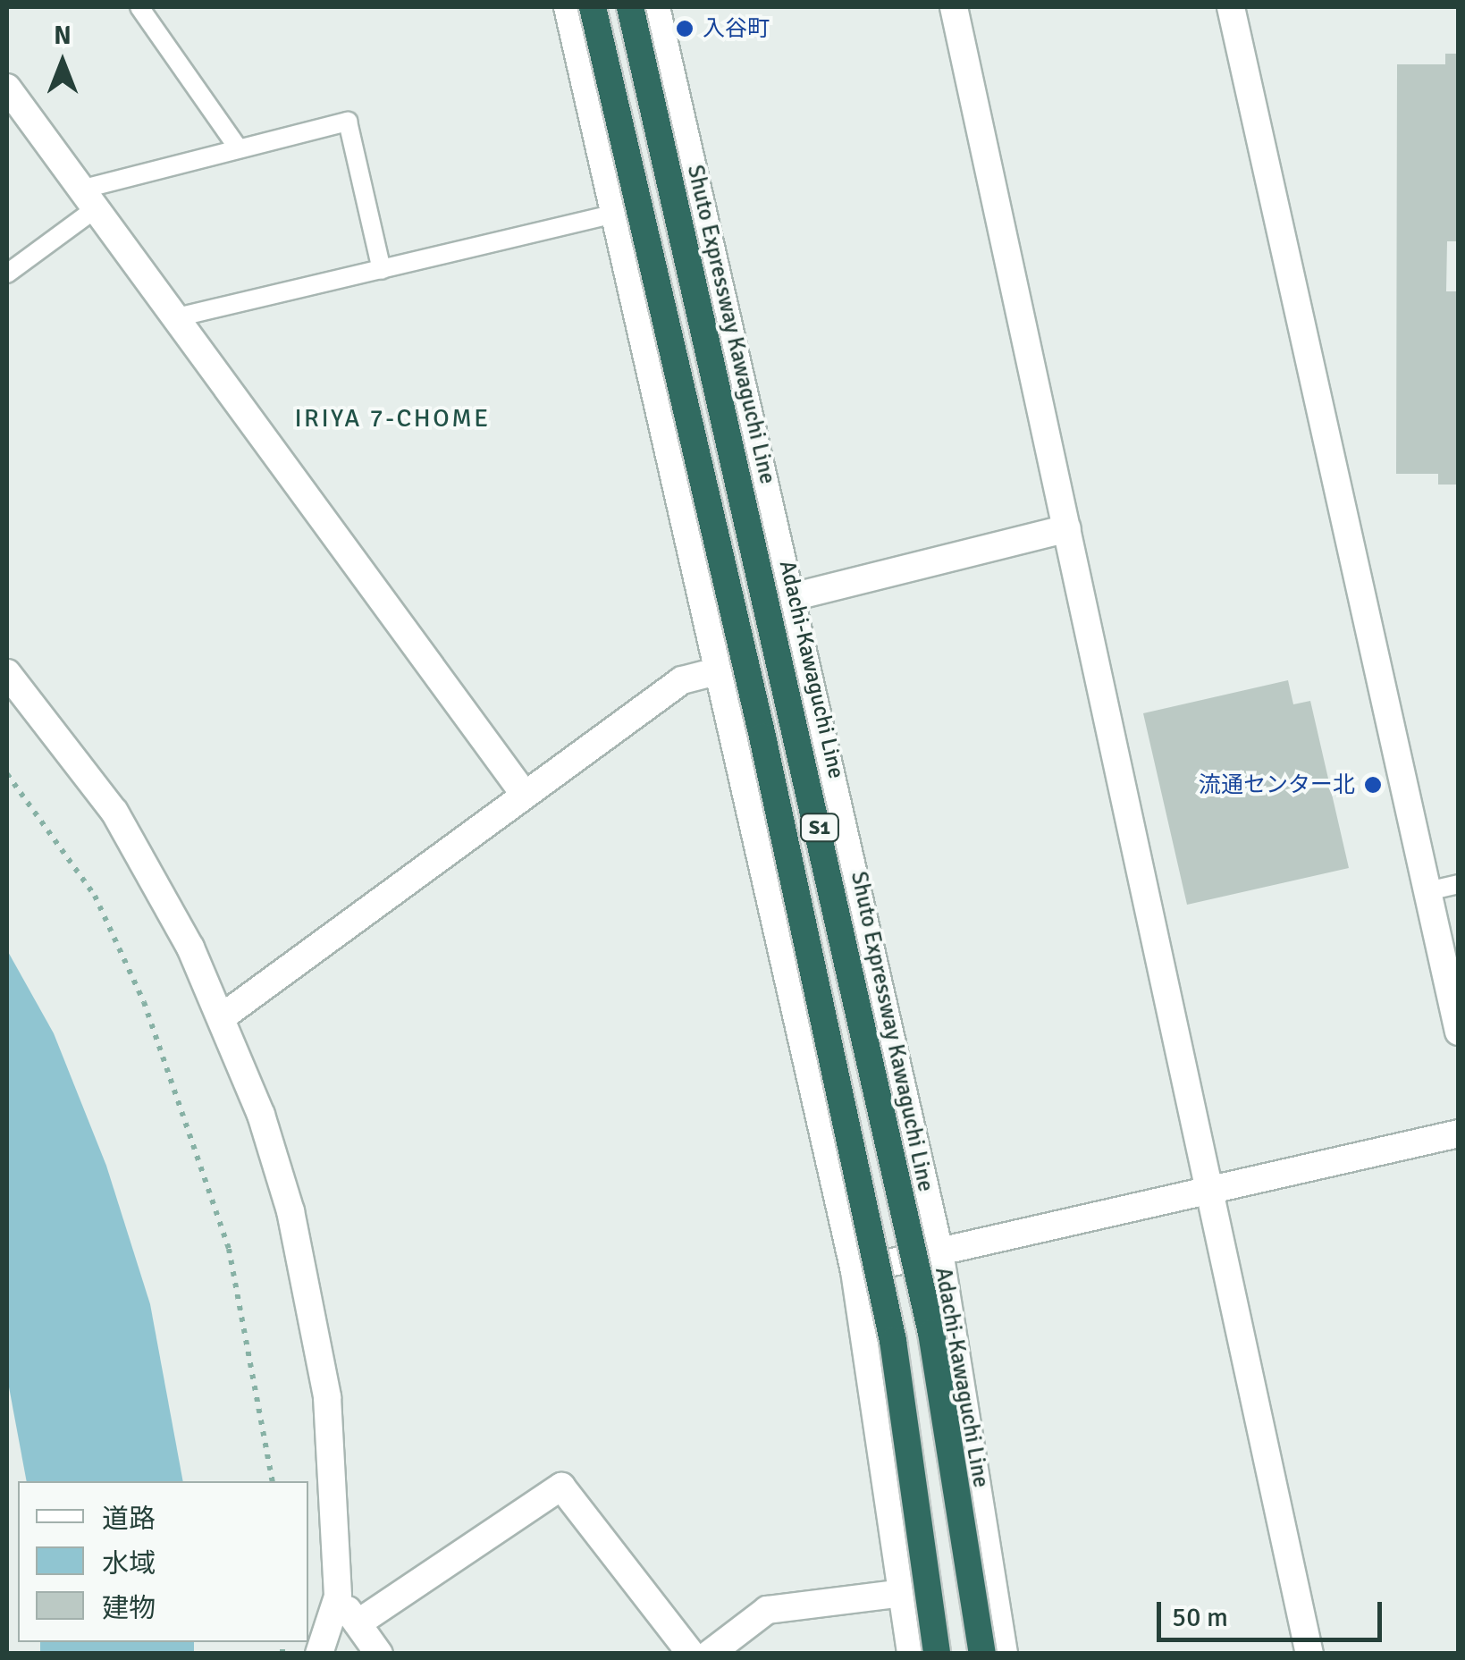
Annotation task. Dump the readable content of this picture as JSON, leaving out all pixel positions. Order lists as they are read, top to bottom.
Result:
{
  "streets": {
    "highway": ["Shuto Expressway Kawaguchi Line", "S1"],
    "street": ["Adachi-Kawaguchi Line"]
  },
  "districts": ["IRIYA 7-CHOME"],
  "places": ["入谷町", "流通センター北"],
  "legend": ["道路", "水域", "建物"],
  "scale_bar": "50 m",
  "north": "top"
}
